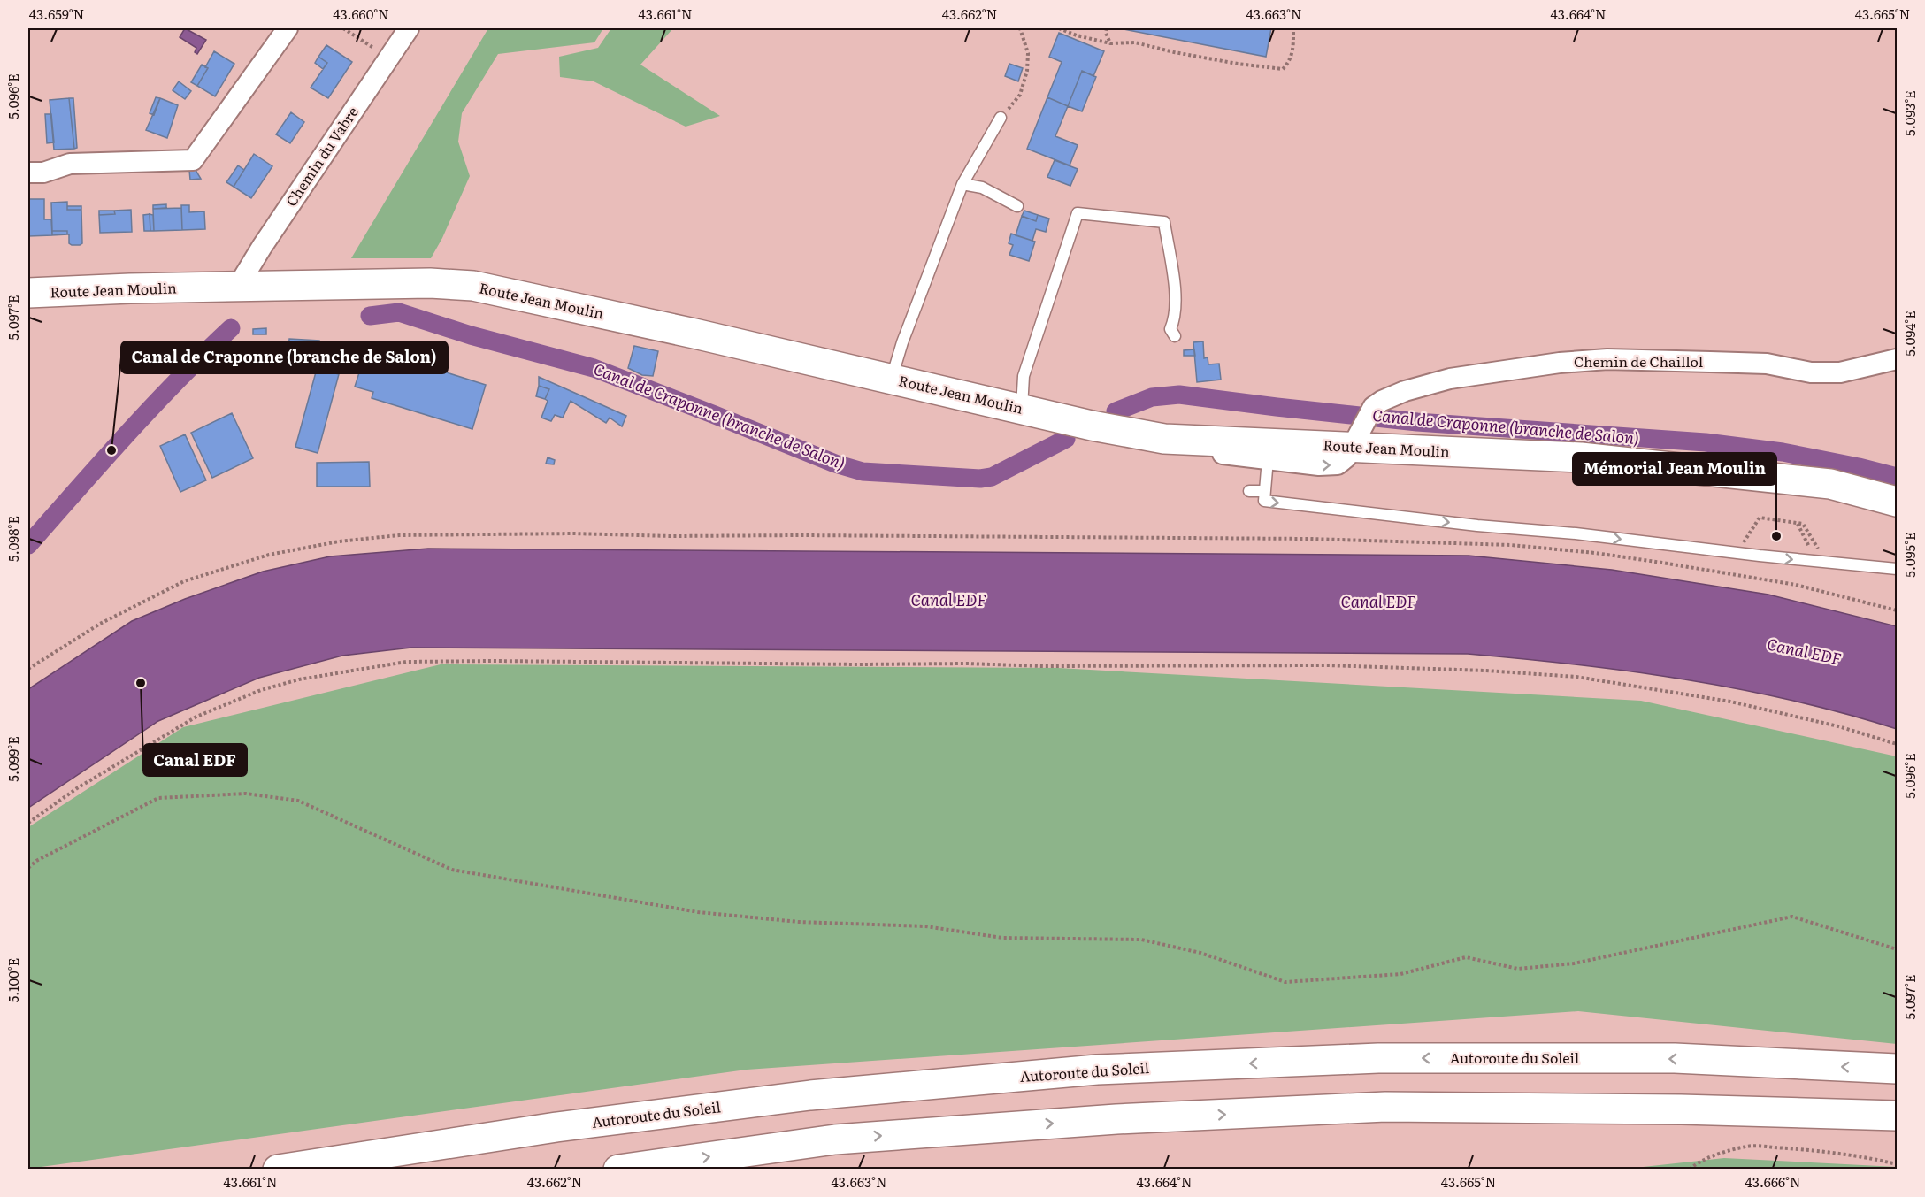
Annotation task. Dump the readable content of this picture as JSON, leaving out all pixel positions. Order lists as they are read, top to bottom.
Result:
{
  "streets": {
    "main road": ["Route Jean Moulin", "Autoroute du Soleil"],
    "street": ["Chemin du Vabre", "Chemin de Chaillol"]
  },
  "crossings": [
    ["Chemin du Vabre", "Route Jean Moulin"],
    ["Route Jean Moulin", "Chemin de Chaillol"]
  ],
  "water": ["Canal de Craponne (branche de Salon)", "Canal EDF"],
  "places": ["Canal de Craponne (branche de Salon)", "Mémorial Jean Moulin", "Canal EDF"],
  "coordinates": [
    "43.659°N",
    "43.660°N",
    "43.661°N",
    "43.662°N",
    "43.663°N",
    "43.664°N",
    "43.665°N",
    "5.096°E",
    "5.093°E",
    "5.097°E",
    "5.094°E",
    "5.098°E",
    "5.095°E",
    "5.099°E",
    "5.100°E",
    "43.666°N"
  ]
}
